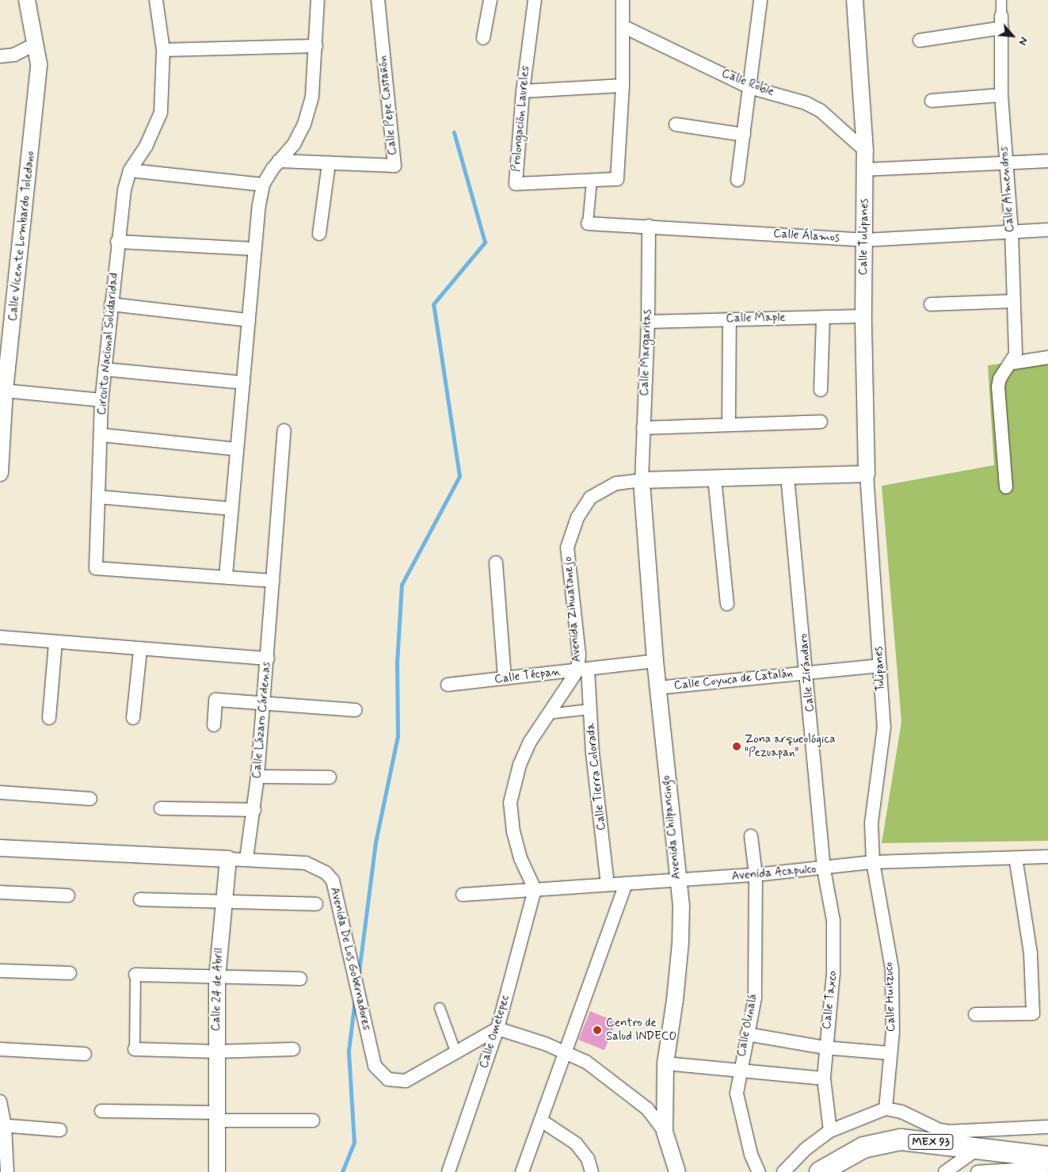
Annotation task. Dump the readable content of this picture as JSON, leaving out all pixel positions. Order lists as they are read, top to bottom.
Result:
{
  "streets": {
    "main road": ["MEX 93"],
    "street": [
      "Calle Roble",
      "Calle Pepe Castañón",
      "Prolongación Laureles",
      "Calle Almendros",
      "Calle Vicente Lombardo Toledano",
      "Calle Álamos",
      "Calle Tulipanes",
      "Calle Maple",
      "Circuito Nacional Solidaridad",
      "Calle Margaritas",
      "Avenida Zihuatanejo",
      "Tulipanes",
      "Calle Zirándaro",
      "Calle Técpan",
      "Calle Coyuca de Catalán",
      "Calle Lázaro Cárdenas",
      "Calle Tierra Colorada",
      "Avenida Chilpancingo",
      "Avenida Acapulco",
      "Avenida De Los Gobernadores",
      "Calle 24 de Abril",
      "Calle Huitzuco",
      "Calle Taxco",
      "Calle Olinalá",
      "Calle Ometepec"
    ]
  },
  "crossings": [
    ["Calle Roble", "Calle Tulipanes"],
    ["Calle Almendros", "Calle Álamos"],
    ["Calle Álamos", "Calle Tulipanes"],
    ["Calle Álamos", "Calle Margaritas"],
    ["Calle Tulipanes", "Calle Maple"],
    ["Calle Tulipanes", "Avenida Zihuatanejo"],
    ["Calle Tulipanes", "Tulipanes"],
    ["Calle Maple", "Calle Margaritas"],
    ["Circuito Nacional Solidaridad", "Calle Lázaro Cárdenas"],
    ["Calle Margaritas", "Avenida Zihuatanejo"],
    ["Calle Margaritas", "Avenida Chilpancingo"],
    ["Avenida Zihuatanejo", "Tulipanes"],
    ["Avenida Zihuatanejo", "Calle Zirándaro"],
    ["Avenida Zihuatanejo", "Calle Técpan"],
    ["Avenida Zihuatanejo", "Calle Tierra Colorada"],
    ["Avenida Zihuatanejo", "Avenida Chilpancingo"],
    ["Avenida Zihuatanejo", "Avenida Acapulco"],
    ["Avenida Zihuatanejo", "Calle Ometepec"],
    ["Tulipanes", "Calle Coyuca de Catalán"],
    ["Tulipanes", "Avenida Acapulco"],
    ["Tulipanes", "Calle Huitzuco"],
    ["Calle Zirándaro", "Calle Coyuca de Catalán"],
    ["Calle Zirándaro", "Avenida Acapulco"],
    ["Calle Zirándaro", "Calle Taxco"],
    ["Calle Técpan", "Calle Tierra Colorada"],
    ["Calle Técpan", "Avenida Chilpancingo"],
    ["Calle Coyuca de Catalán", "Avenida Chilpancingo"],
    ["Calle Lázaro Cárdenas", "Avenida De Los Gobernadores"],
    ["Calle Tierra Colorada", "Avenida Acapulco"],
    ["Avenida Chilpancingo", "Avenida Acapulco"],
    ["Avenida Acapulco", "Calle Huitzuco"],
    ["Avenida Acapulco", "Calle Taxco"],
    ["Avenida Acapulco", "Calle Olinalá"],
    ["Avenida Acapulco", "Calle Ometepec"],
    ["Avenida De Los Gobernadores", "Calle 24 de Abril"],
    ["Avenida De Los Gobernadores", "Calle Ometepec"]
  ],
  "places": ["Zona arqueológica \"Pezuapan\"", "Centro de Salud INDECO"],
  "north": "bottom right"
}
